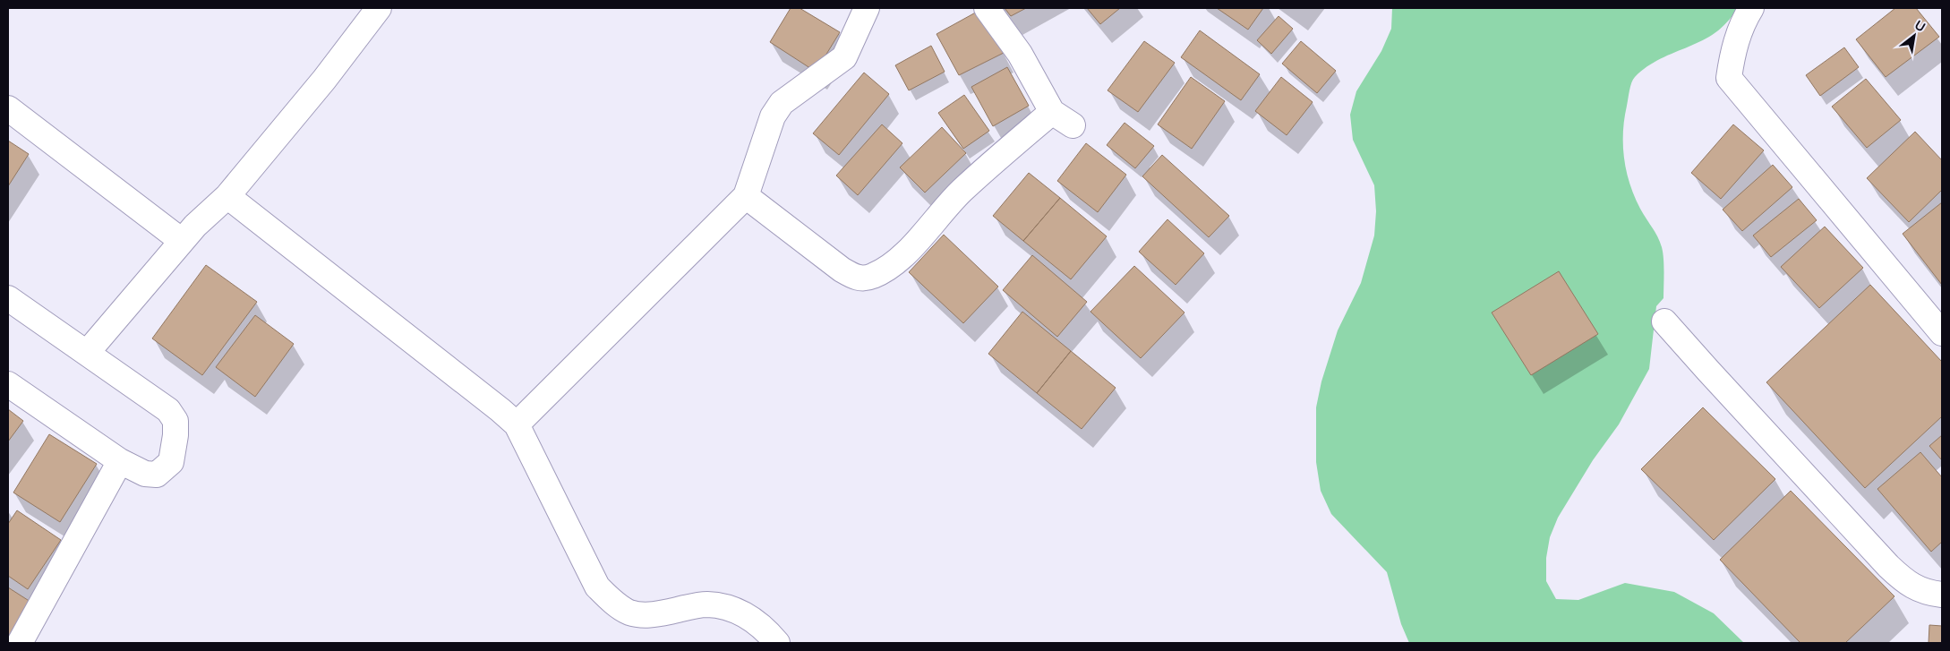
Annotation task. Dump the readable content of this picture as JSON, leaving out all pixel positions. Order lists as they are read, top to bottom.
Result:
{
  "north": "top right"
}
